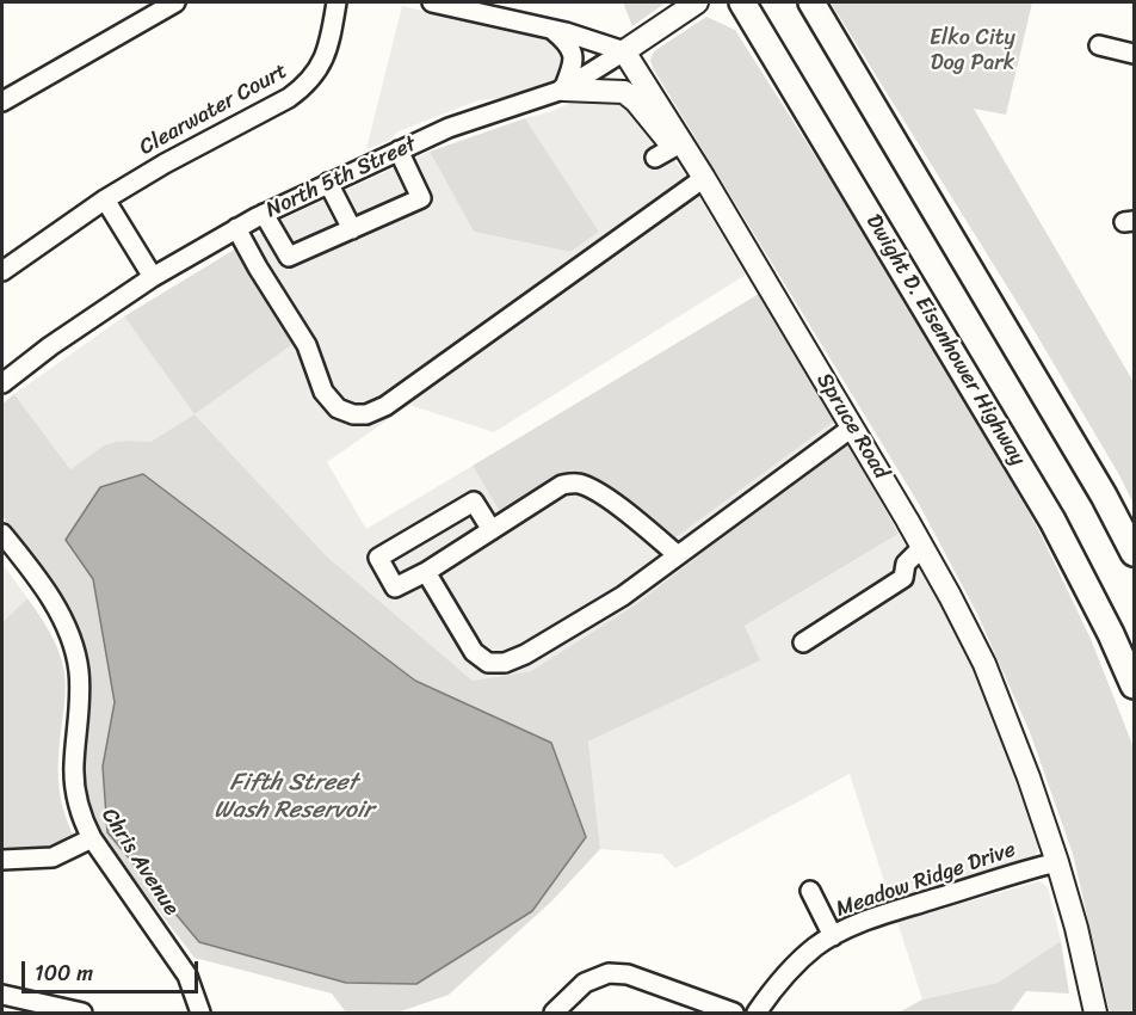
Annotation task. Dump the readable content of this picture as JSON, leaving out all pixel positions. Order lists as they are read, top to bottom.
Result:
{
  "streets": {
    "highway": ["Dwight D. Eisenhower Highway"],
    "main road": ["North 5th Street", "Spruce Road"],
    "street": ["Clearwater Court", "Chris Avenue", "Meadow Ridge Drive"]
  },
  "crossings": [
    ["North 5th Street", "Spruce Road"],
    ["Spruce Road", "Meadow Ridge Drive"]
  ],
  "water": ["Fifth Street Wash Reservoir"],
  "parks": ["Elko City Dog Park"],
  "scale_bar": "100 m"
}
